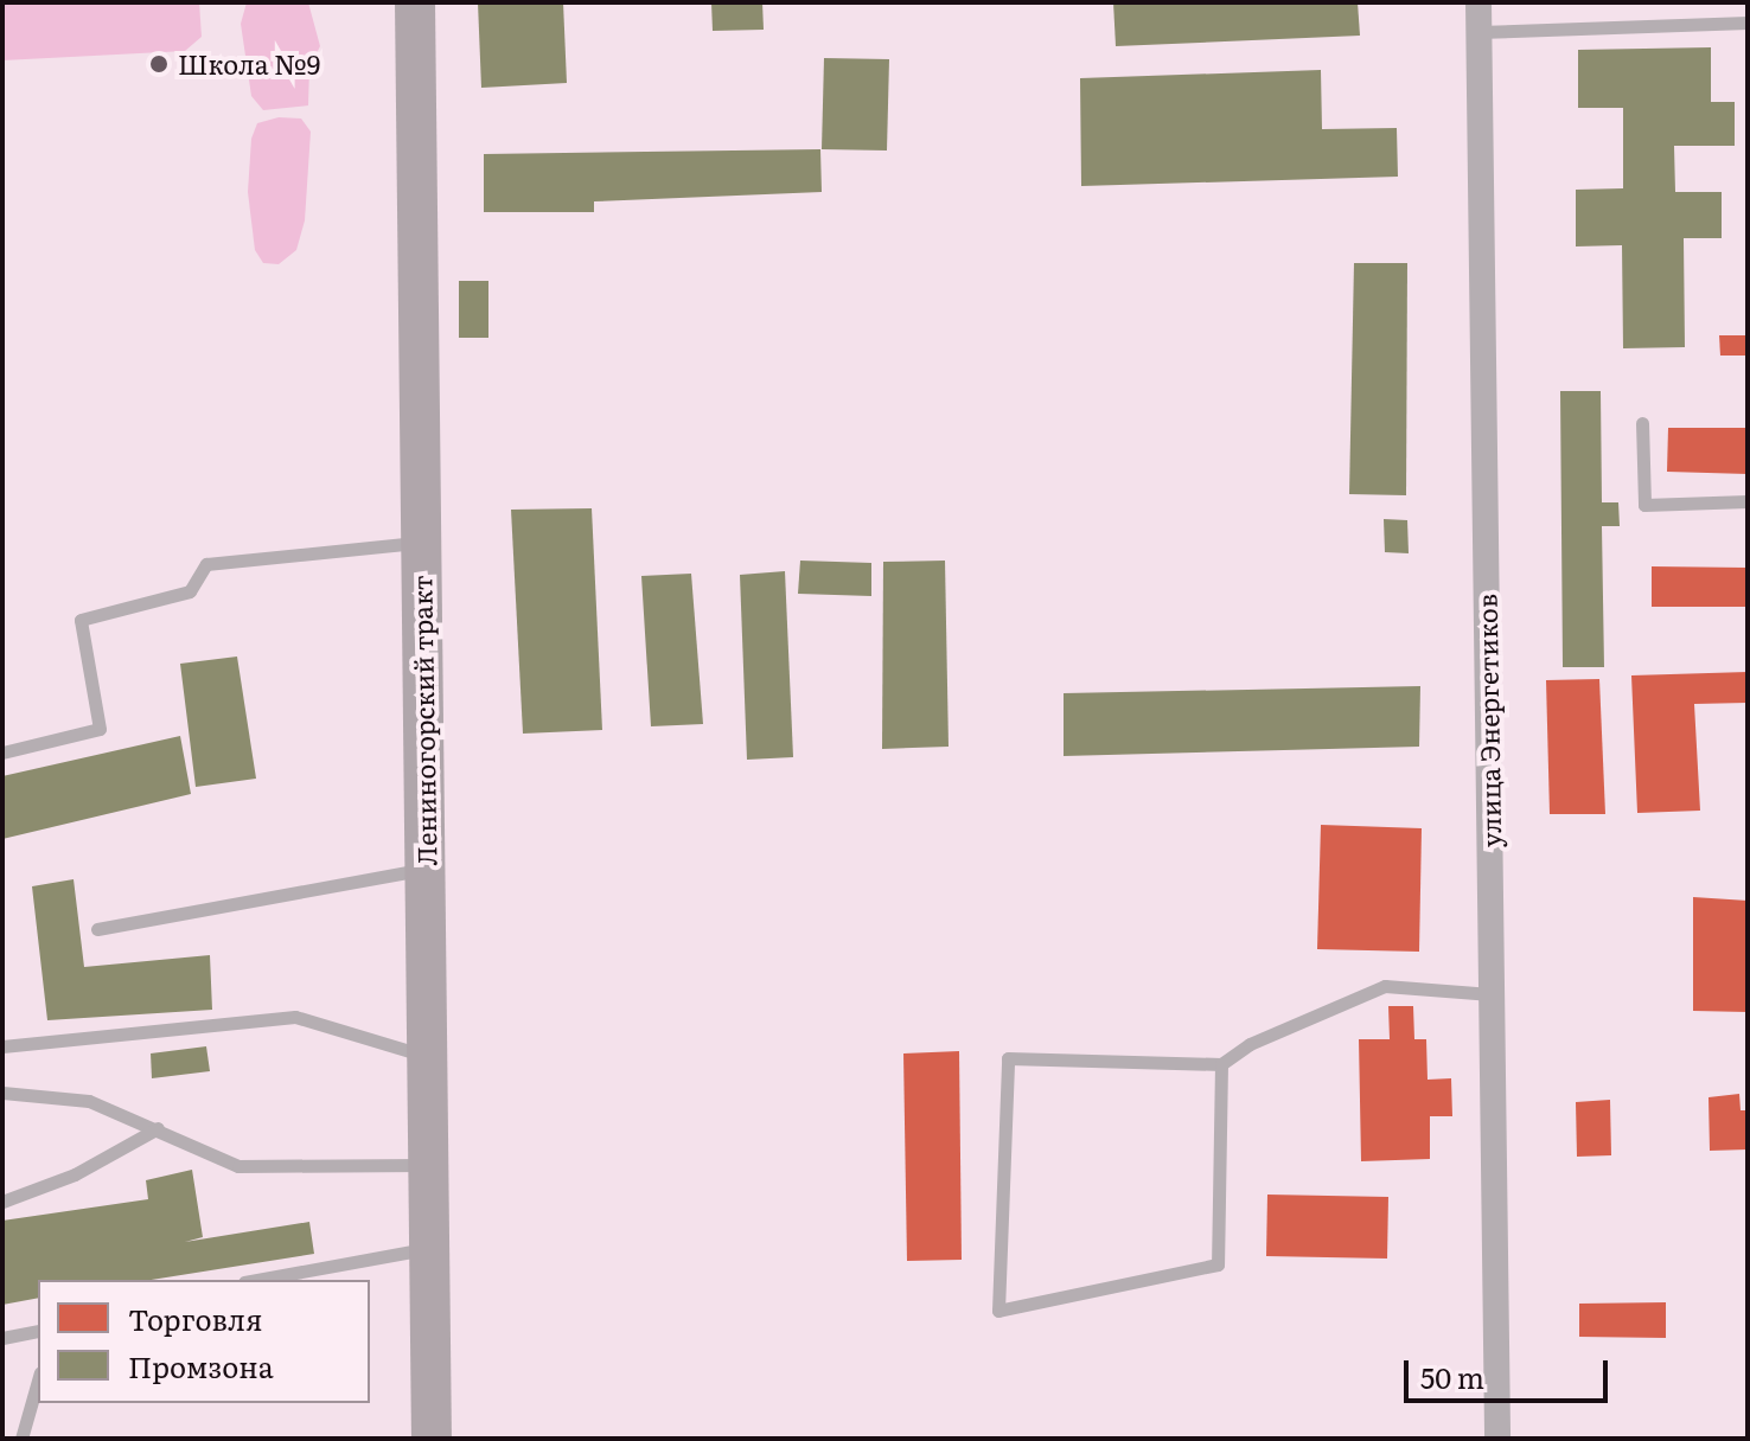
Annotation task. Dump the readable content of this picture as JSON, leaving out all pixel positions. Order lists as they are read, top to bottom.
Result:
{
  "streets": {
    "main road": ["Лениногорский тракт"],
    "street": ["улица Энергетиков"]
  },
  "places": ["Школа №9"],
  "legend": ["Торговля", "Промзона"],
  "scale_bar": "50 m"
}
